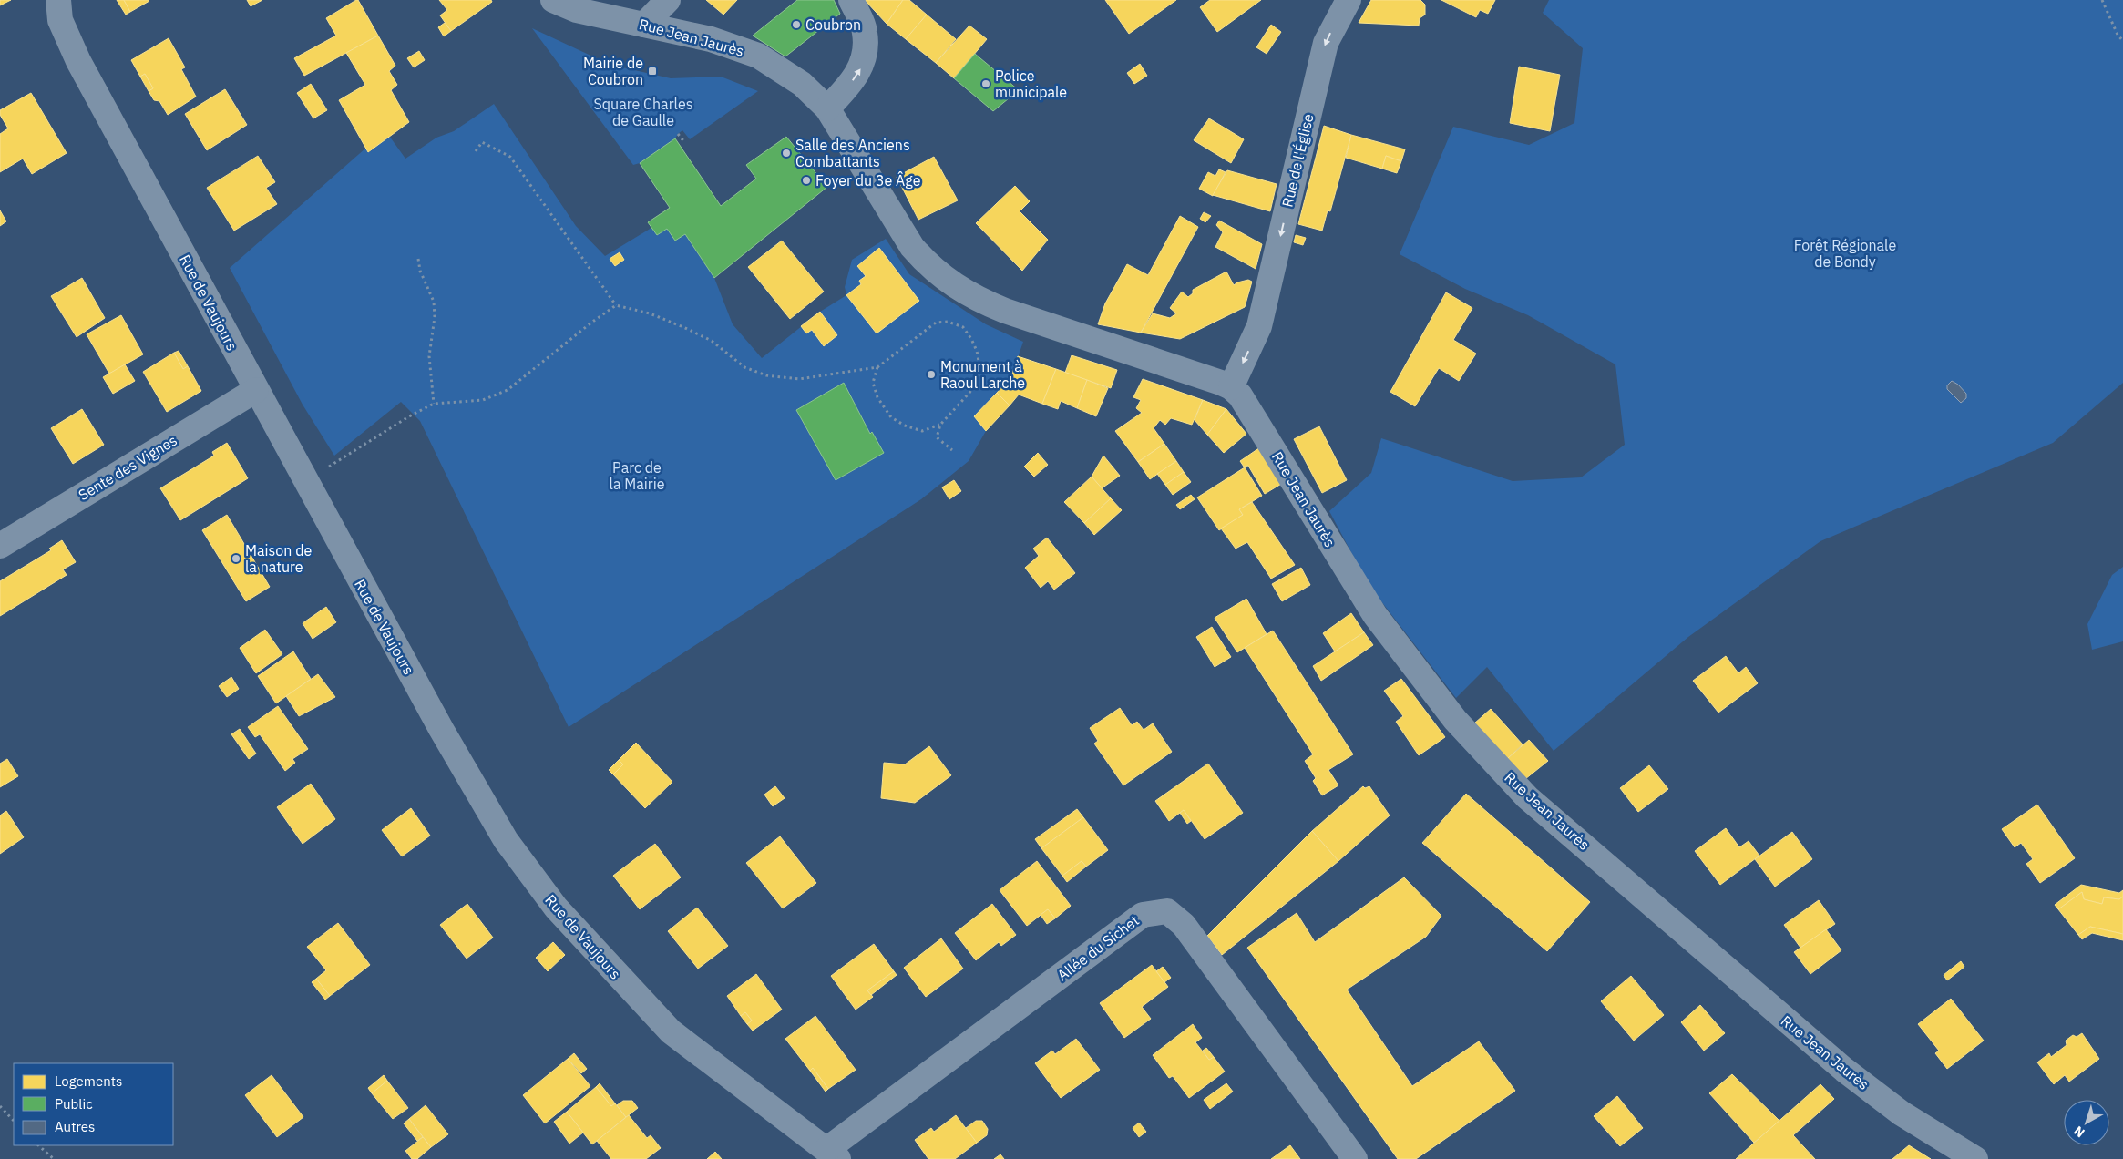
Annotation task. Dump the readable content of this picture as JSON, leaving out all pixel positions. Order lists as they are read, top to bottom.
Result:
{
  "streets": {
    "street": [
      "Rue Jean Jaurès",
      "Rue de l'Église",
      "Rue de Vaujours",
      "Sente des Vignes",
      "Allée du Sichet"
    ]
  },
  "crossings": [
    ["Rue Jean Jaurès", "Rue de l'Église"],
    ["Rue de Vaujours", "Sente des Vignes"],
    ["Rue de Vaujours", "Allée du Sichet"]
  ],
  "one_way": ["Rue de l'Église"],
  "parks": ["Square Charles de Gaulle", "Forêt Régionale de Bondy", "Parc de la Mairie"],
  "places": {
    "other": [
      "Coubron",
      "Police municipale",
      "Salle des Anciens Combattants",
      "Foyer du 3e Âge",
      "Monument à Raoul Larche",
      "Maison de la nature"
    ],
    "transit": ["Mairie de Coubron"]
  },
  "legend": ["Logements", "Public", "Autres"],
  "north": "bottom left"
}
